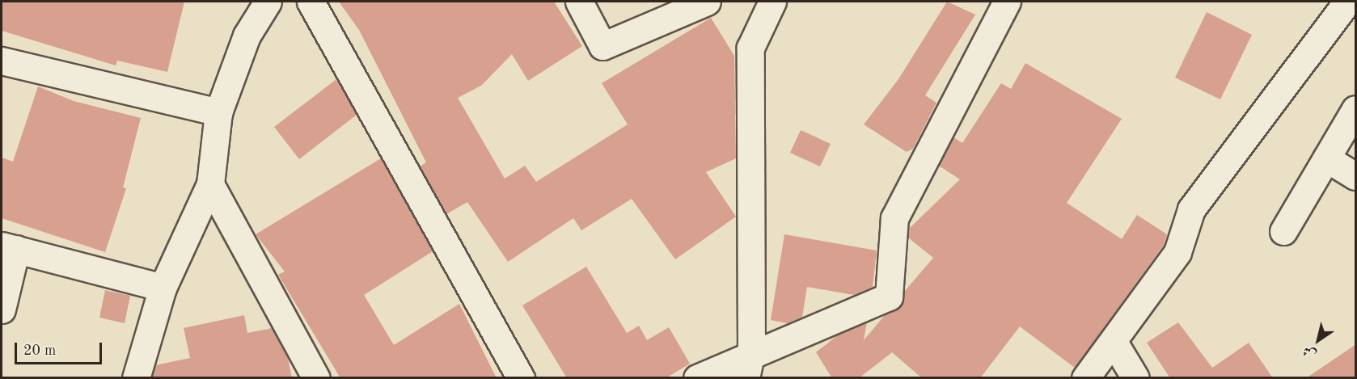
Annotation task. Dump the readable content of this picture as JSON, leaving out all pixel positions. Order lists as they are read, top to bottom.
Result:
{
  "scale_bar": "20 m",
  "north": "bottom left"
}
